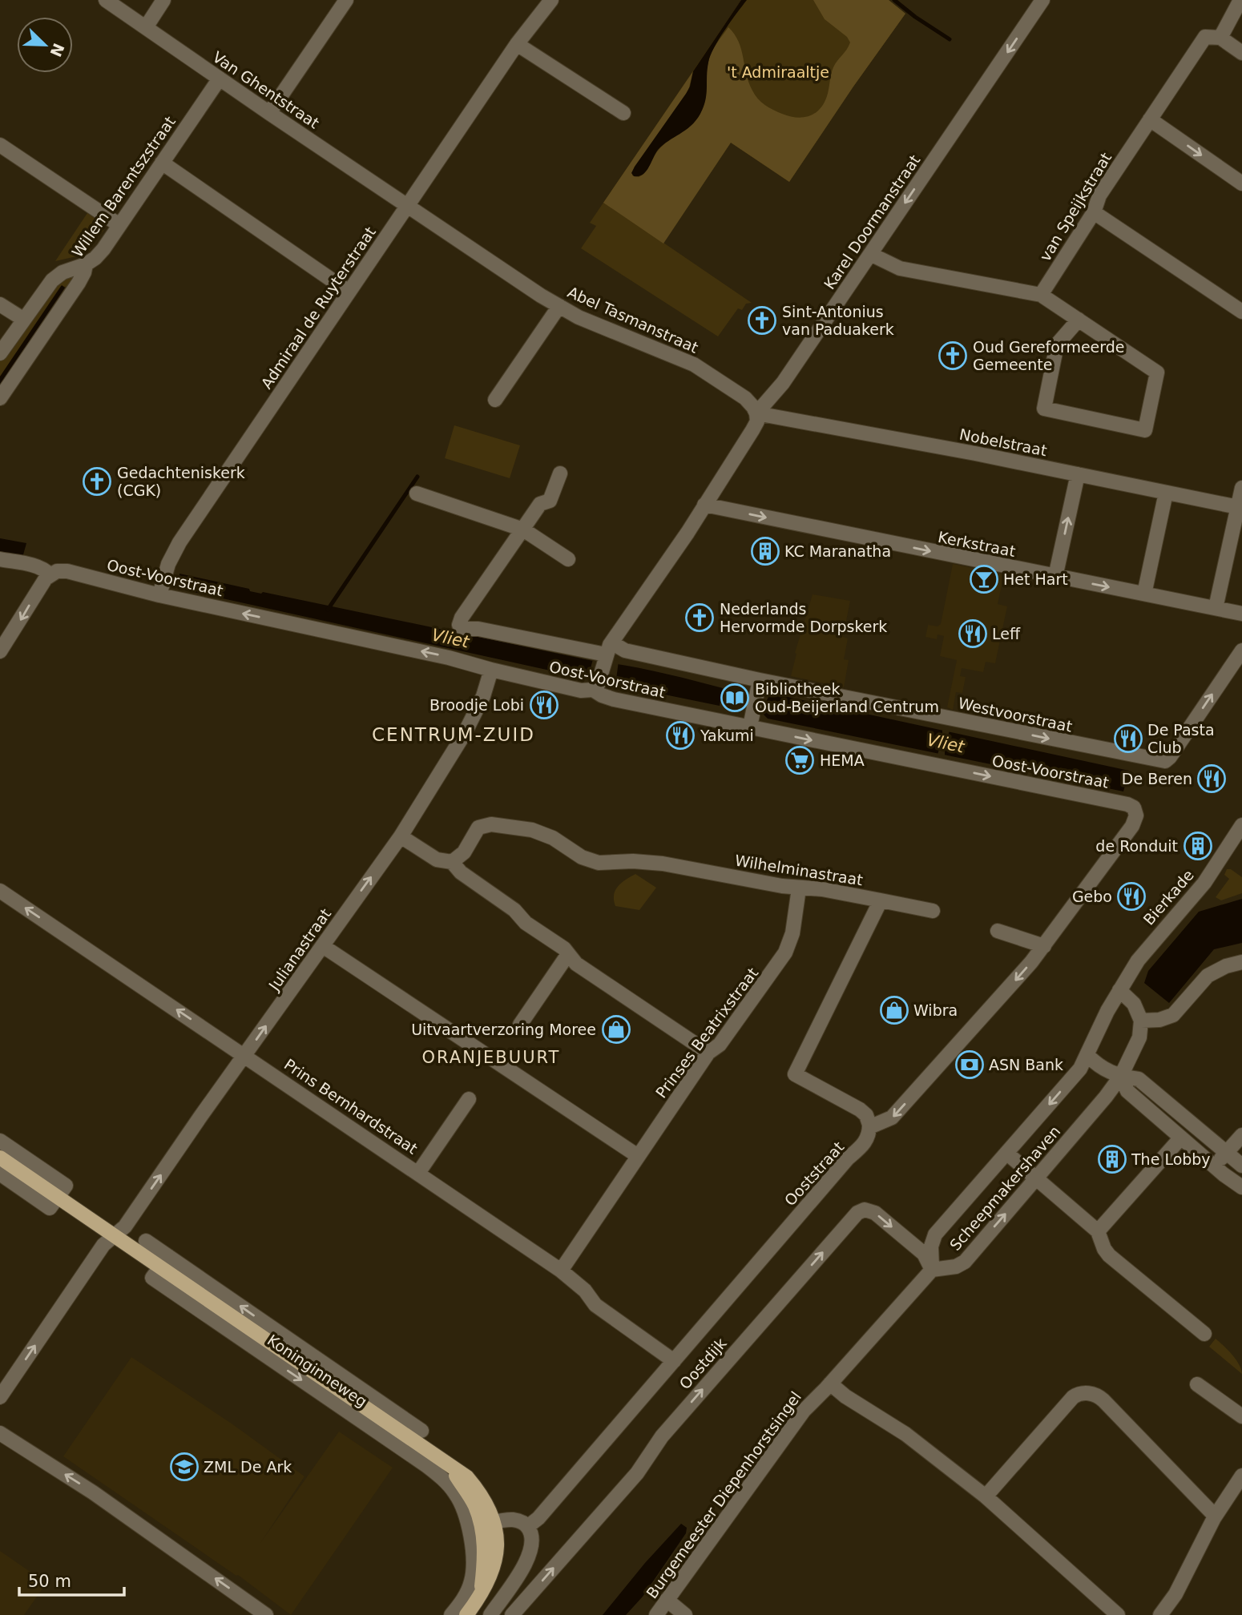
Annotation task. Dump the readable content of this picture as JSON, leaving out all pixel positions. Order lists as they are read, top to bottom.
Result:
{
  "streets": {
    "main road": ["Koninginneweg"],
    "street": [
      "Van Ghentstraat",
      "Willem Barentszstraat",
      "van Speijkstraat",
      "Karel Doormanstraat",
      "Admiraal de Ruyterstraat",
      "Abel Tasmanstraat",
      "Nobelstraat",
      "Kerkstraat",
      "Oost-Voorstraat",
      "Westvoorstraat",
      "Wilhelminastraat",
      "Bierkade",
      "Julianastraat",
      "Prinses Beatrixstraat",
      "Prins Bernhardstraat",
      "Ooststraat",
      "Scheepmakershaven",
      "Oostdijk",
      "Burgemeester Diepenhorstsingel"
    ]
  },
  "crossings": [
    ["Van Ghentstraat", "Willem Barentszstraat"],
    ["Van Ghentstraat", "Admiraal de Ruyterstraat"],
    ["Van Ghentstraat", "Abel Tasmanstraat"],
    ["Karel Doormanstraat", "Abel Tasmanstraat"],
    ["Karel Doormanstraat", "Nobelstraat"],
    ["Karel Doormanstraat", "Kerkstraat"],
    ["Karel Doormanstraat", "Oost-Voorstraat"],
    ["Karel Doormanstraat", "Westvoorstraat"],
    ["Admiraal de Ruyterstraat", "Abel Tasmanstraat"],
    ["Admiraal de Ruyterstraat", "Oost-Voorstraat"],
    ["Abel Tasmanstraat", "Nobelstraat"],
    ["Oost-Voorstraat", "Julianastraat"],
    ["Wilhelminastraat", "Prinses Beatrixstraat"],
    ["Wilhelminastraat", "Ooststraat"],
    ["Bierkade", "Scheepmakershaven"],
    ["Julianastraat", "Prins Bernhardstraat"],
    ["Julianastraat", "Koninginneweg"],
    ["Prinses Beatrixstraat", "Prins Bernhardstraat"],
    ["Prins Bernhardstraat", "Ooststraat"],
    ["Scheepmakershaven", "Oostdijk"],
    ["Scheepmakershaven", "Burgemeester Diepenhorstsingel"],
    ["Oostdijk", "Burgemeester Diepenhorstsingel"]
  ],
  "one_way": [
    "Karel Doormanstraat",
    "Kerkstraat",
    "Westvoorstraat",
    "Julianastraat",
    "Prins Bernhardstraat",
    "Oostdijk"
  ],
  "districts": ["CENTRUM-ZUID", "ORANJEBUURT"],
  "water": ["Vliet"],
  "parks": ["'t Admiraaltje"],
  "places": {
    "church": [
      "Sint-Antonius van Paduakerk",
      "Oud Gereformeerde Gemeente",
      "Gedachteniskerk (CGK)",
      "Nederlands Hervormde Dorpskerk"
    ],
    "building": ["KC Maranatha", "de Ronduit", "The Lobby"],
    "bar": ["Het Hart"],
    "restaurant": [
      "Leff",
      "Broodje Lobi",
      "Yakumi",
      "De Pasta Club",
      "De Beren",
      "Gebo"
    ],
    "library": ["Bibliotheek Oud-Beijerland Centrum"],
    "supermarket": ["HEMA"],
    "shop": ["Wibra", "Uitvaartverzoring Moree"],
    "bank": ["ASN Bank"],
    "school or university": ["ZML De Ark"]
  },
  "scale_bar": "50 m",
  "north": "bottom right"
}
